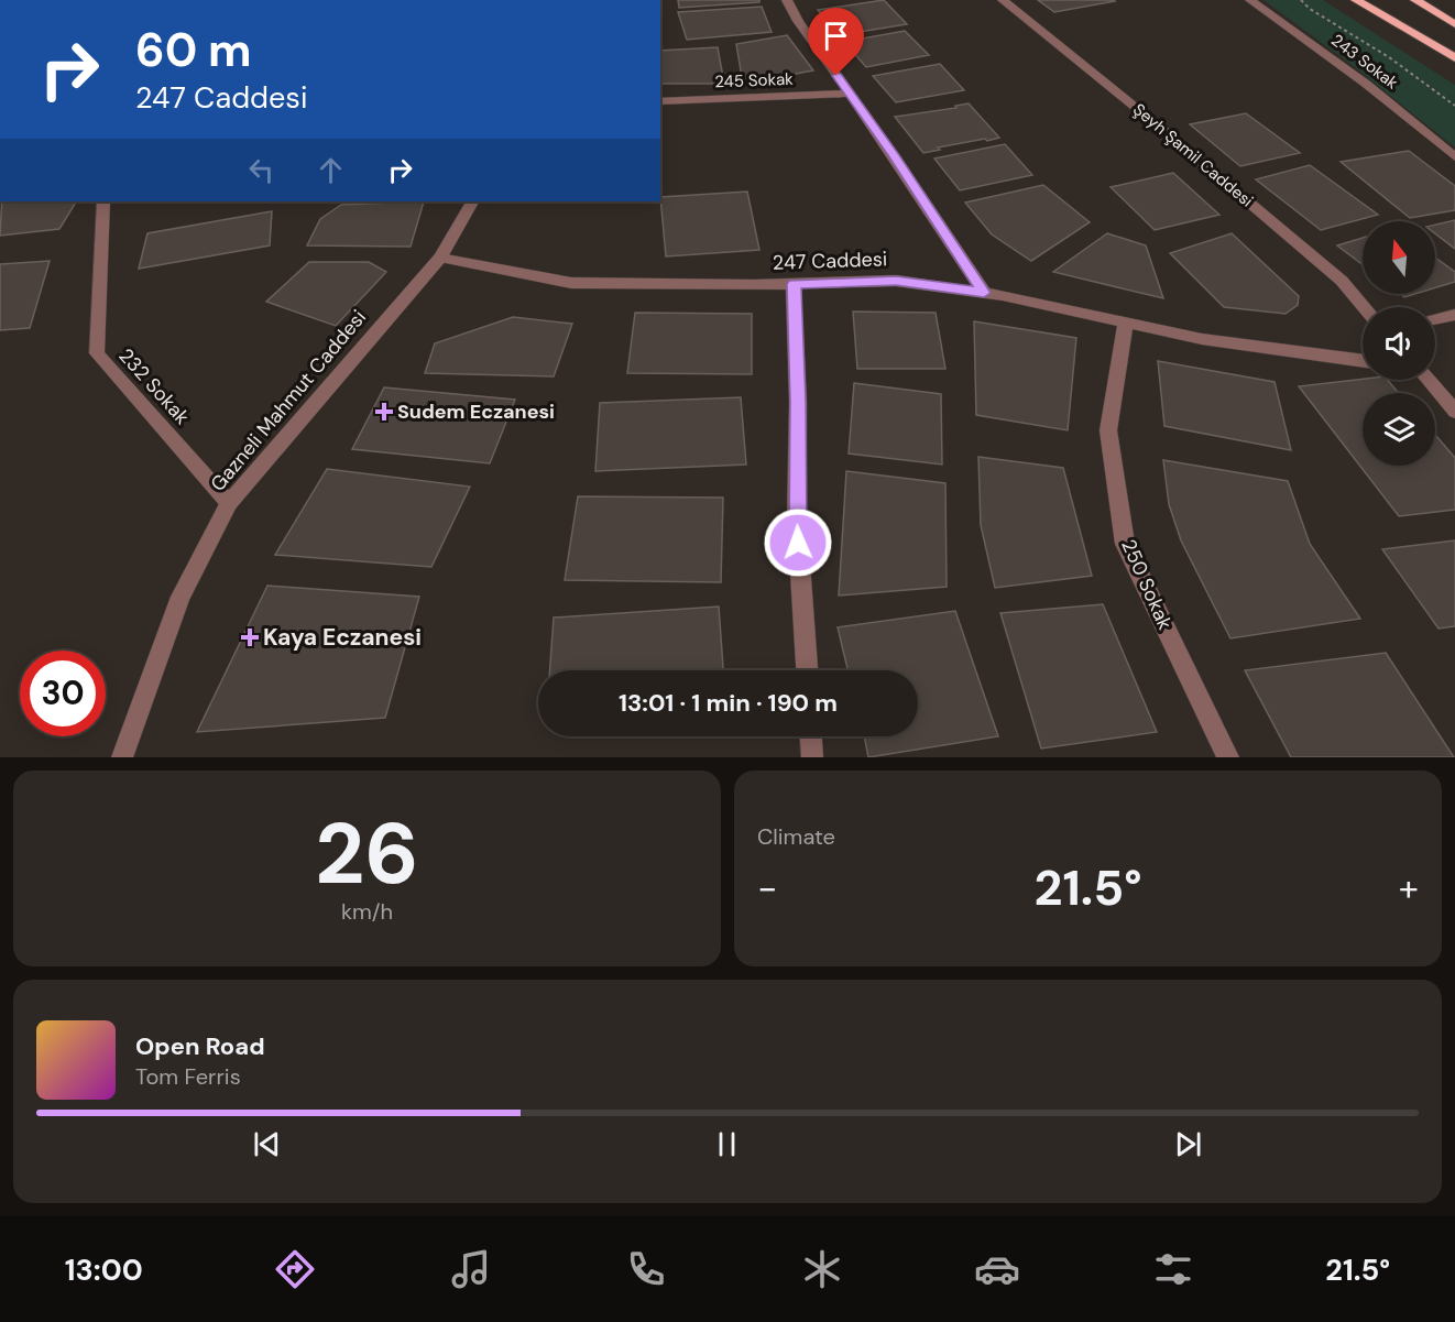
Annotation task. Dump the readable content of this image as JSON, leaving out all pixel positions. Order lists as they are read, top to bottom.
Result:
{
  "streets": {
    "street": [
      "243 Sokak",
      "245 Sokak",
      "Şeyh Şamil Caddesi",
      "247 Caddesi",
      "232 Sokak",
      "Gazneli Mahmut Caddesi",
      "250 Sokak"
    ]
  },
  "crossings": [
    ["247 Caddesi", "Gazneli Mahmut Caddesi"],
    ["247 Caddesi", "250 Sokak"],
    ["232 Sokak", "Gazneli Mahmut Caddesi"]
  ],
  "places": {
    "health": ["Sudem Eczanesi", "Kaya Eczanesi"]
  },
  "north": "top",
  "page": {
    "turn": ["60 m", "247 Caddesi"],
    "limit": "30",
    "trip": "13:01 · 1 min · 190 m",
    "tile": [
      ["26", "km/h"],
      "Climate"
    ],
    "heat": ["−", "21.5°", "+"],
    "song": ["Open Road", "Tom Ferris"],
    "tabs": ["13:00", "21.5°"]
  }
}
